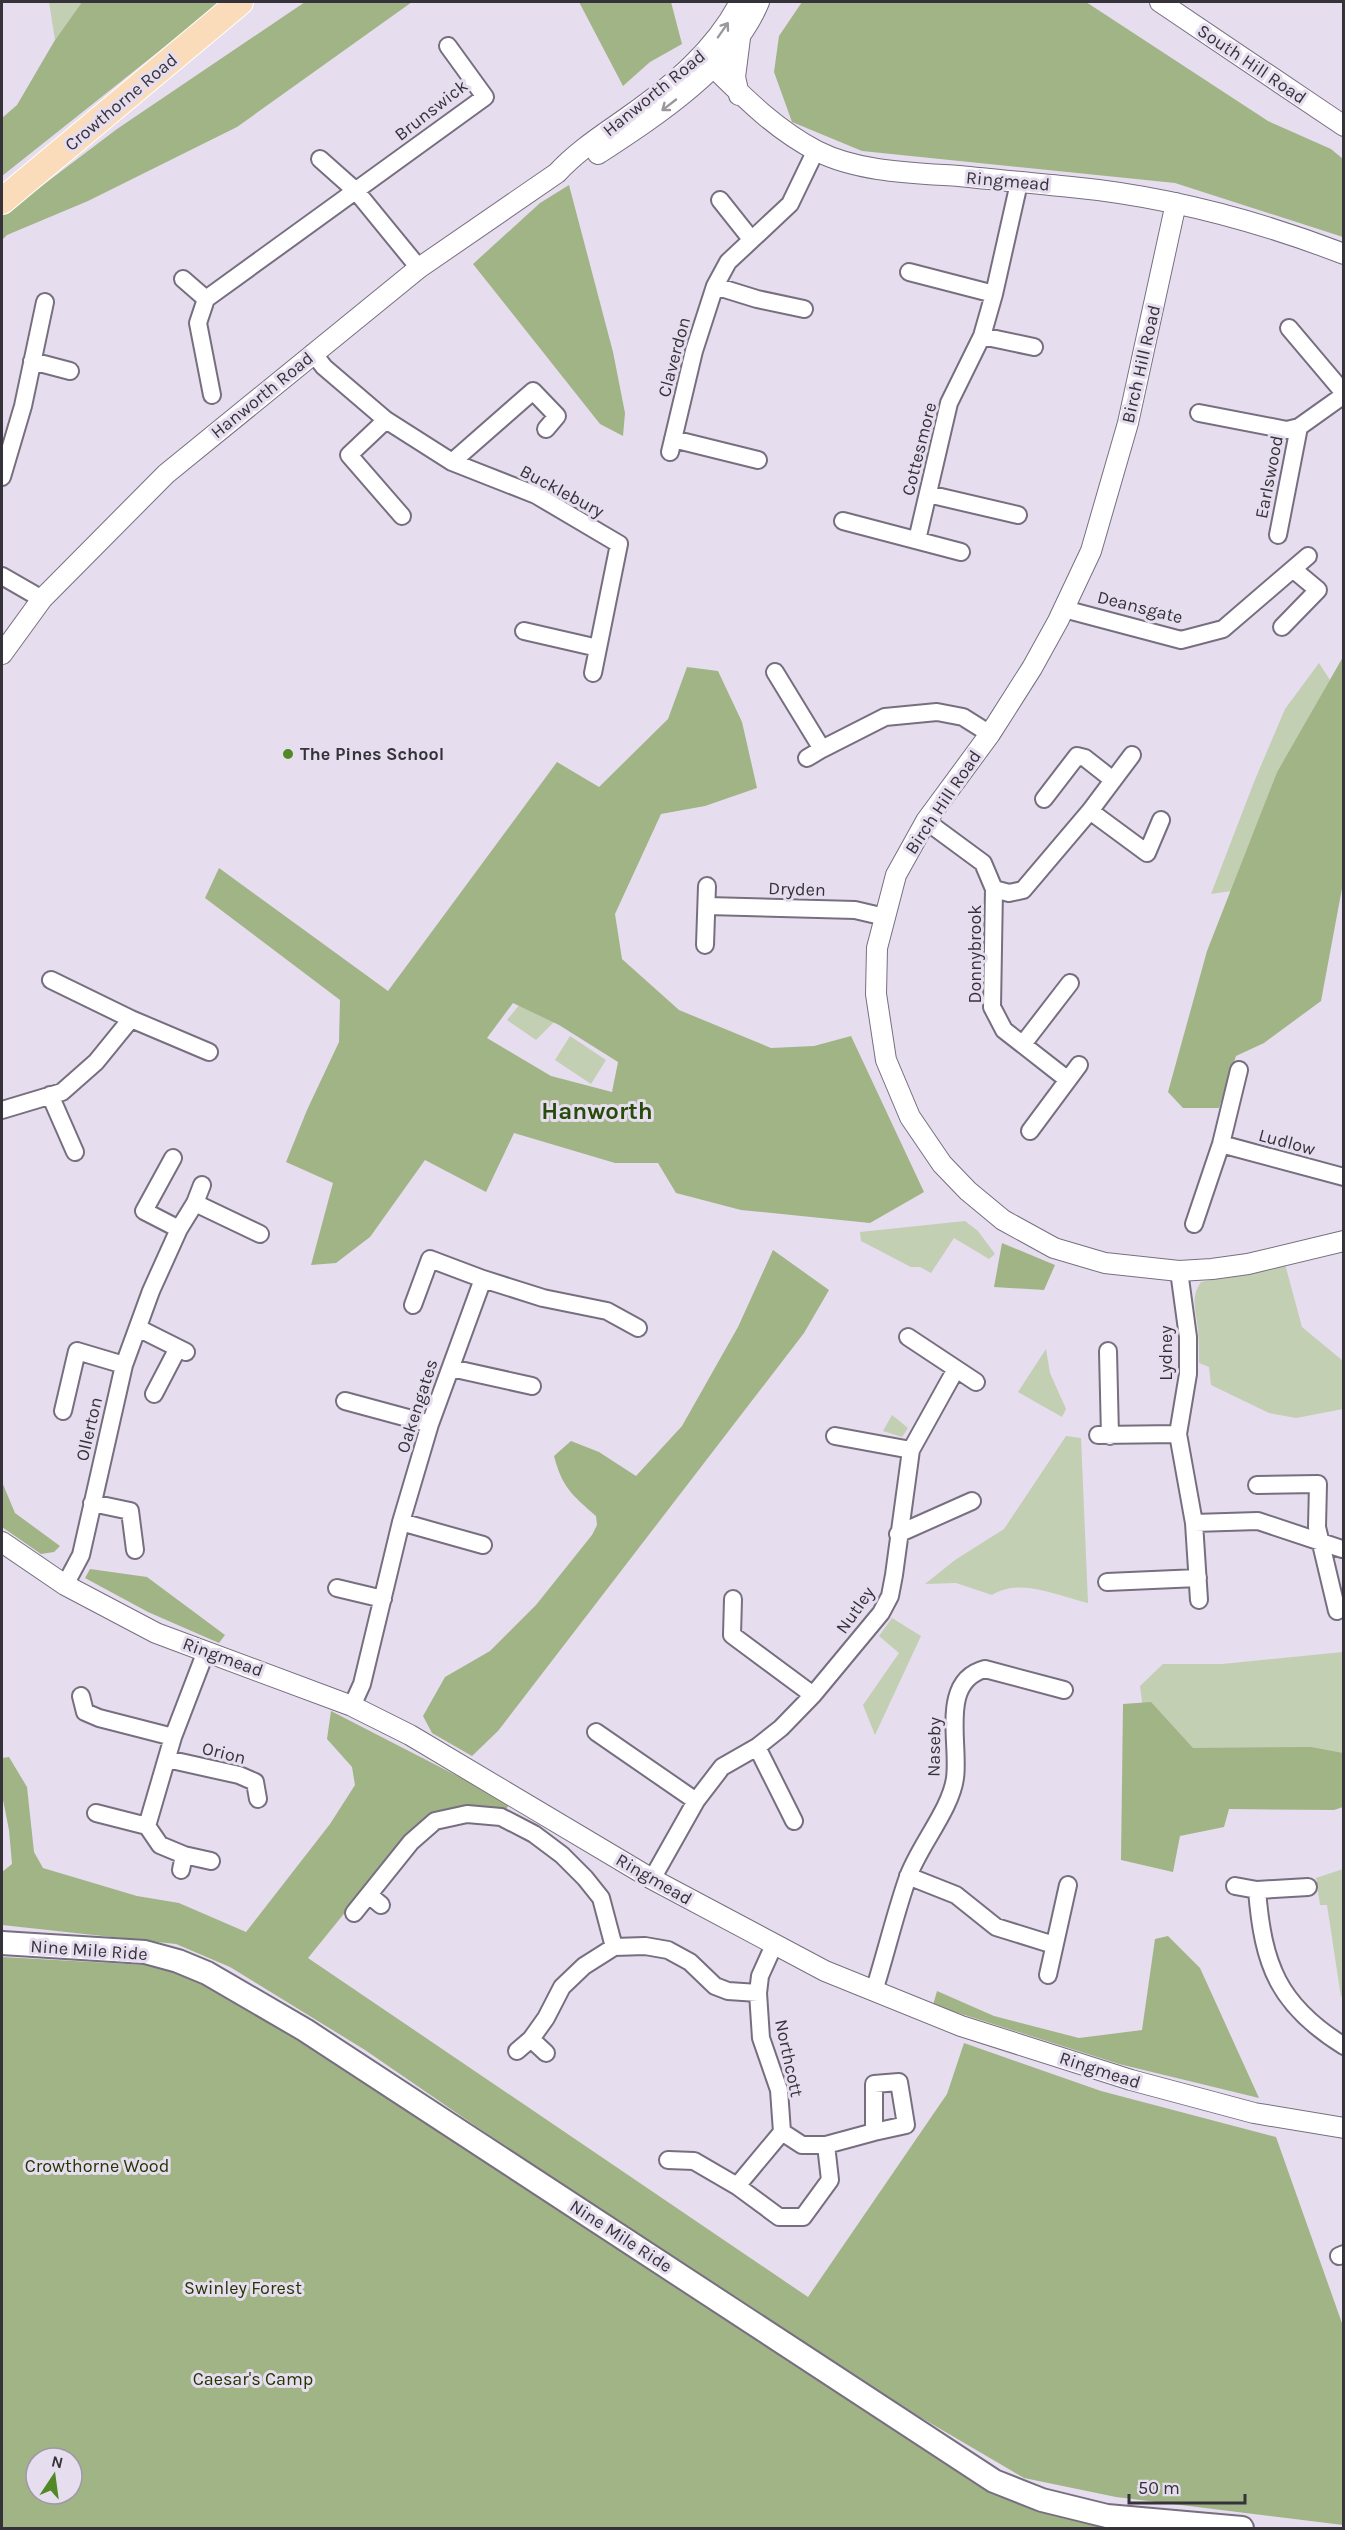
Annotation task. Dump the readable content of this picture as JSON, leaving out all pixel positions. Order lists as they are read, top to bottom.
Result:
{
  "streets": {
    "main road": ["Crowthorne Road", "Nine Mile Ride"],
    "street": [
      "South Hill Road",
      "Hanworth Road",
      "Brunswick",
      "Ringmead",
      "Claverdon",
      "Birch Hill Road",
      "Cottesmore",
      "Earlswood",
      "Bucklebury",
      "Deansgate",
      "Dryden",
      "Donnybrook",
      "Ludlow",
      "Lydney",
      "Oakengates",
      "Ollerton",
      "Nutley",
      "Naseby",
      "Orion",
      "Northcott"
    ]
  },
  "crossings": [
    ["Hanworth Road", "Ringmead"],
    ["Hanworth Road", "Bucklebury"],
    ["Ringmead", "Claverdon"],
    ["Ringmead", "Birch Hill Road"],
    ["Ringmead", "Cottesmore"],
    ["Ringmead", "Oakengates"],
    ["Ringmead", "Ollerton"],
    ["Ringmead", "Nutley"],
    ["Ringmead", "Naseby"],
    ["Ringmead", "Northcott"],
    ["Birch Hill Road", "Deansgate"],
    ["Birch Hill Road", "Dryden"],
    ["Birch Hill Road", "Donnybrook"],
    ["Birch Hill Road", "Lydney"]
  ],
  "districts": ["Hanworth"],
  "parks": ["Crowthorne Wood", "Swinley Forest", "Caesar's Camp"],
  "places": ["The Pines School"],
  "scale_bar": "50 m",
  "north": "top"
}
